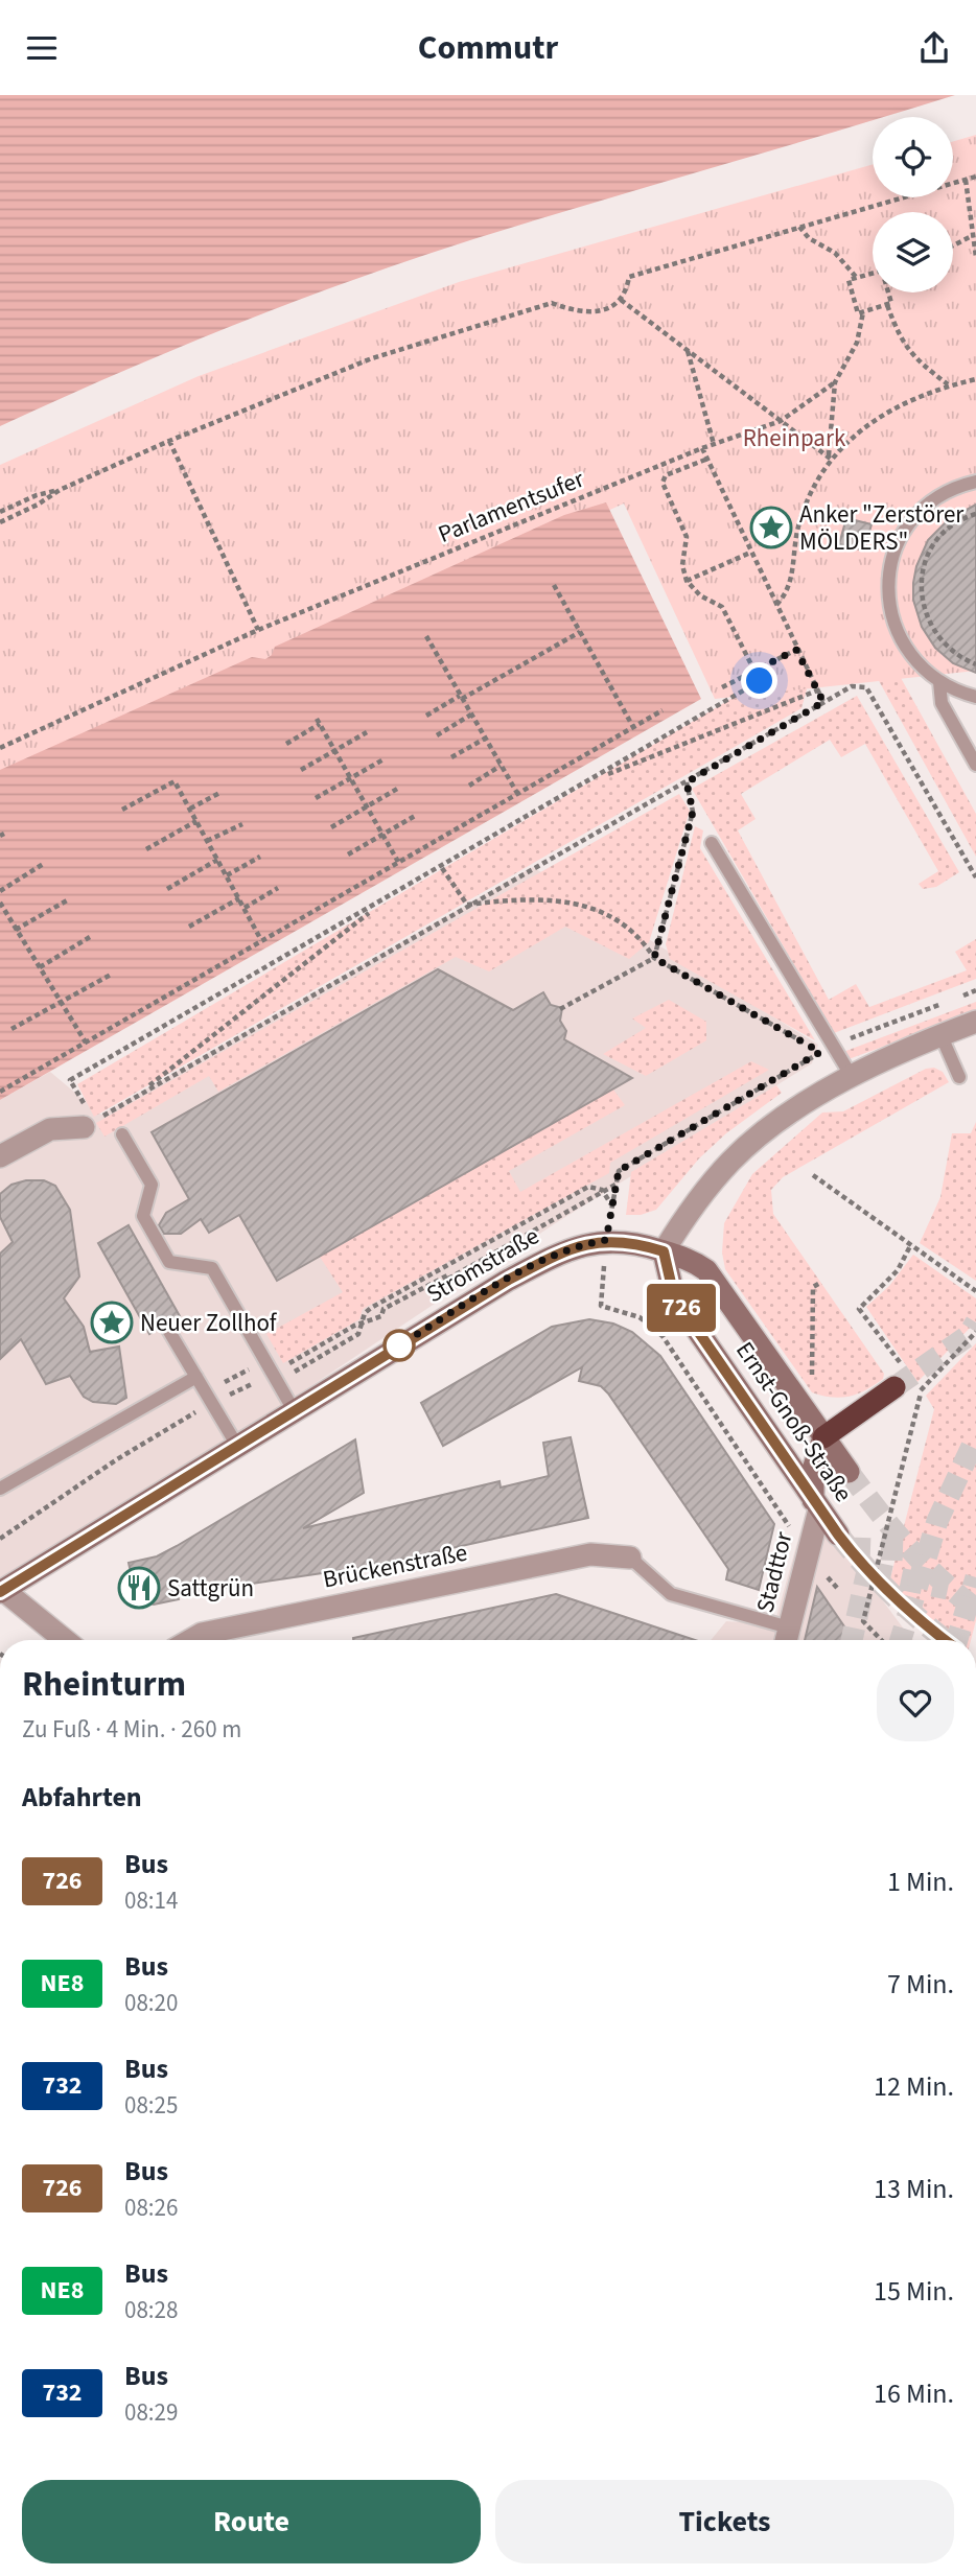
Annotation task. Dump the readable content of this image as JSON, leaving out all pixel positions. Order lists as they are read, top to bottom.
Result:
{
  "streets": {
    "street": [
      "Stromstraße",
      "Ernst-Gnoß-Straße",
      "Brückenstraße",
      "Stadttor"
    ],
    "path": ["Parlamentsufer"]
  },
  "crossings": [
    ["Stromstraße", "Ernst-Gnoß-Straße"],
    ["Ernst-Gnoß-Straße", "Stadttor"]
  ],
  "parks": ["Rheinpark"],
  "places": {
    "place": ["Anker \"Zerstörer MÖLDERS\"", "Neuer Zollhof"],
    "restaurant": ["Sattgrün"]
  },
  "lines": ["bus line 726"],
  "page": {
    "header": "Commutr",
    "on_map": "726",
    "heading": [
      ["Rheinturm", "Zu Fuß · 4 Min. · 260 m"],
      "Abfahrten"
    ],
    "list": [
      {
        "mark": "726",
        "name": "Bus",
        "note": "08:14",
        "value": "1 Min."
      },
      {
        "mark": "NE8",
        "name": "Bus",
        "note": "08:20",
        "value": "7 Min."
      },
      {
        "mark": "732",
        "name": "Bus",
        "note": "08:25",
        "value": "12 Min."
      },
      {
        "mark": "726",
        "name": "Bus",
        "note": "08:26",
        "value": "13 Min."
      },
      {
        "mark": "NE8",
        "name": "Bus",
        "note": "08:28",
        "value": "15 Min."
      },
      {
        "mark": "732",
        "name": "Bus",
        "note": "08:29",
        "value": "16 Min."
      }
    ],
    "buttons": ["Route", "Tickets"]
  }
}
